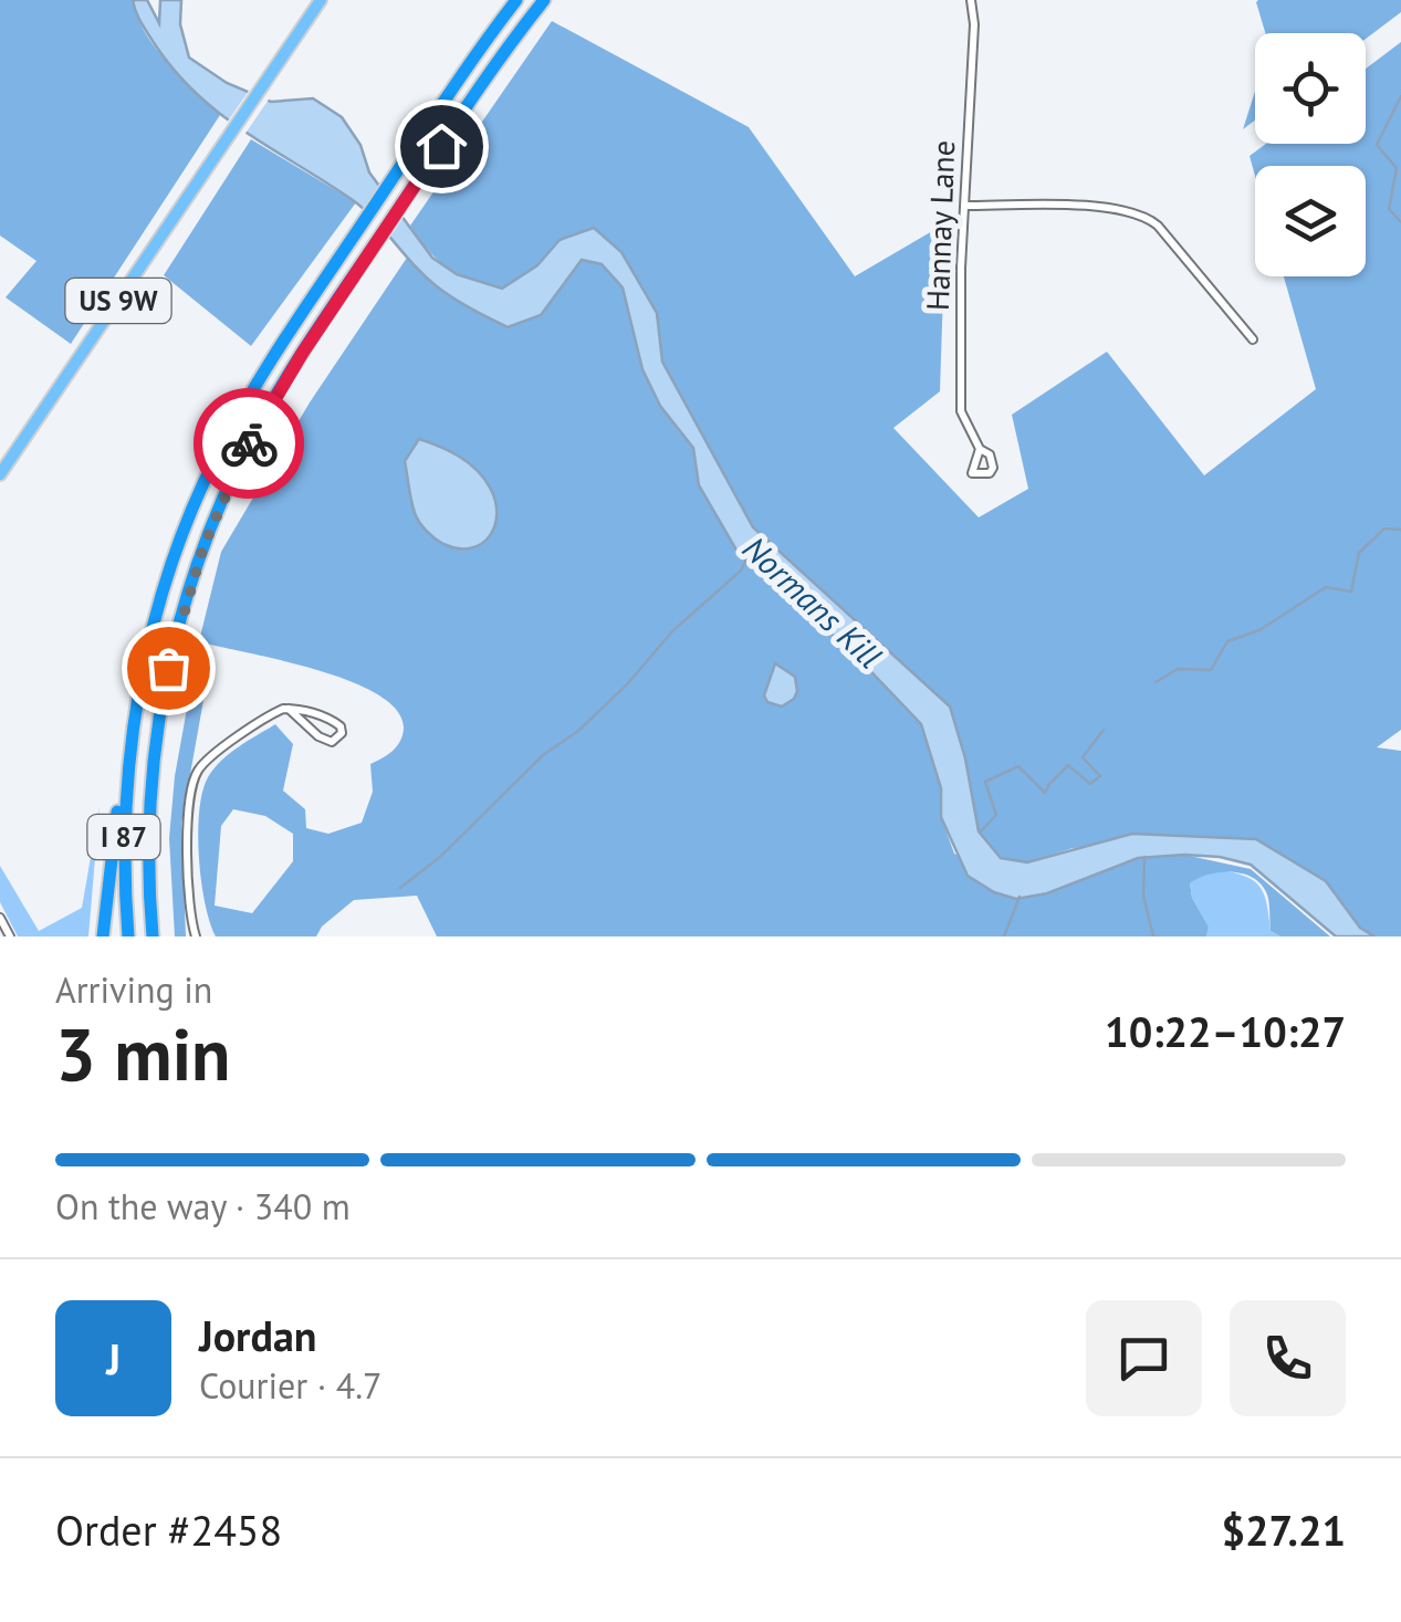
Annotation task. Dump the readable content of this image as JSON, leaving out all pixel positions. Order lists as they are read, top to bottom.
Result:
{
  "streets": {
    "highway": ["I 87"],
    "main road": ["US 9W"],
    "street": ["Hannay Lane"]
  },
  "water": ["Normans Kill"],
  "page": {
    "heading": ["3 min", "Arriving in", "10:22–10:27"],
    "panel": [
      "Jordan",
      "Courier · 4.7",
      "Order #2458",
      "$27.21"
    ],
    "bar": "On the way · 340 m",
    "round": "J"
  }
}
